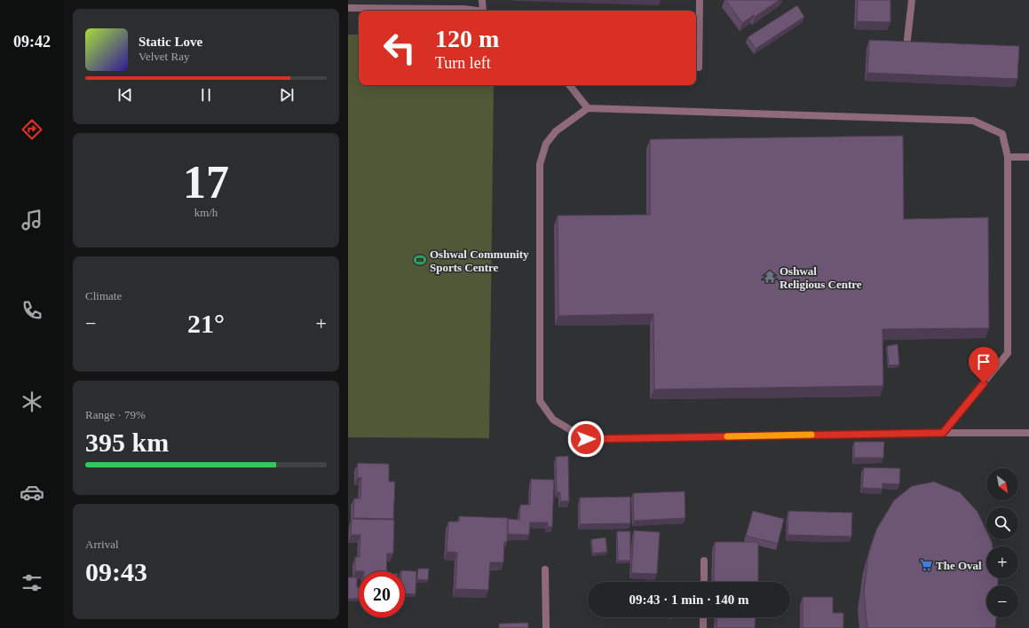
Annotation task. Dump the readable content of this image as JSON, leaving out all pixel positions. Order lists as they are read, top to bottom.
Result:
{
  "places": {
    "sports": ["Oshwal Community Sports Centre"],
    "temple": ["Oshwal Religious Centre"],
    "supermarket": ["The Oval"]
  },
  "north": "bottom right",
  "page": {
    "tabs": "09:42",
    "turn": ["120 m", "Turn left"],
    "song": ["Static Love", "Velvet Ray"],
    "tile": [
      ["17", "km/h"],
      "Climate",
      ["Range · 79%", "395 km"],
      ["Arrival", "09:43"]
    ],
    "heat": ["−", "21°", "+"],
    "map_buttons": ["+", "−"],
    "limit": "20",
    "trip": "09:43 · 1 min · 140 m"
  }
}
